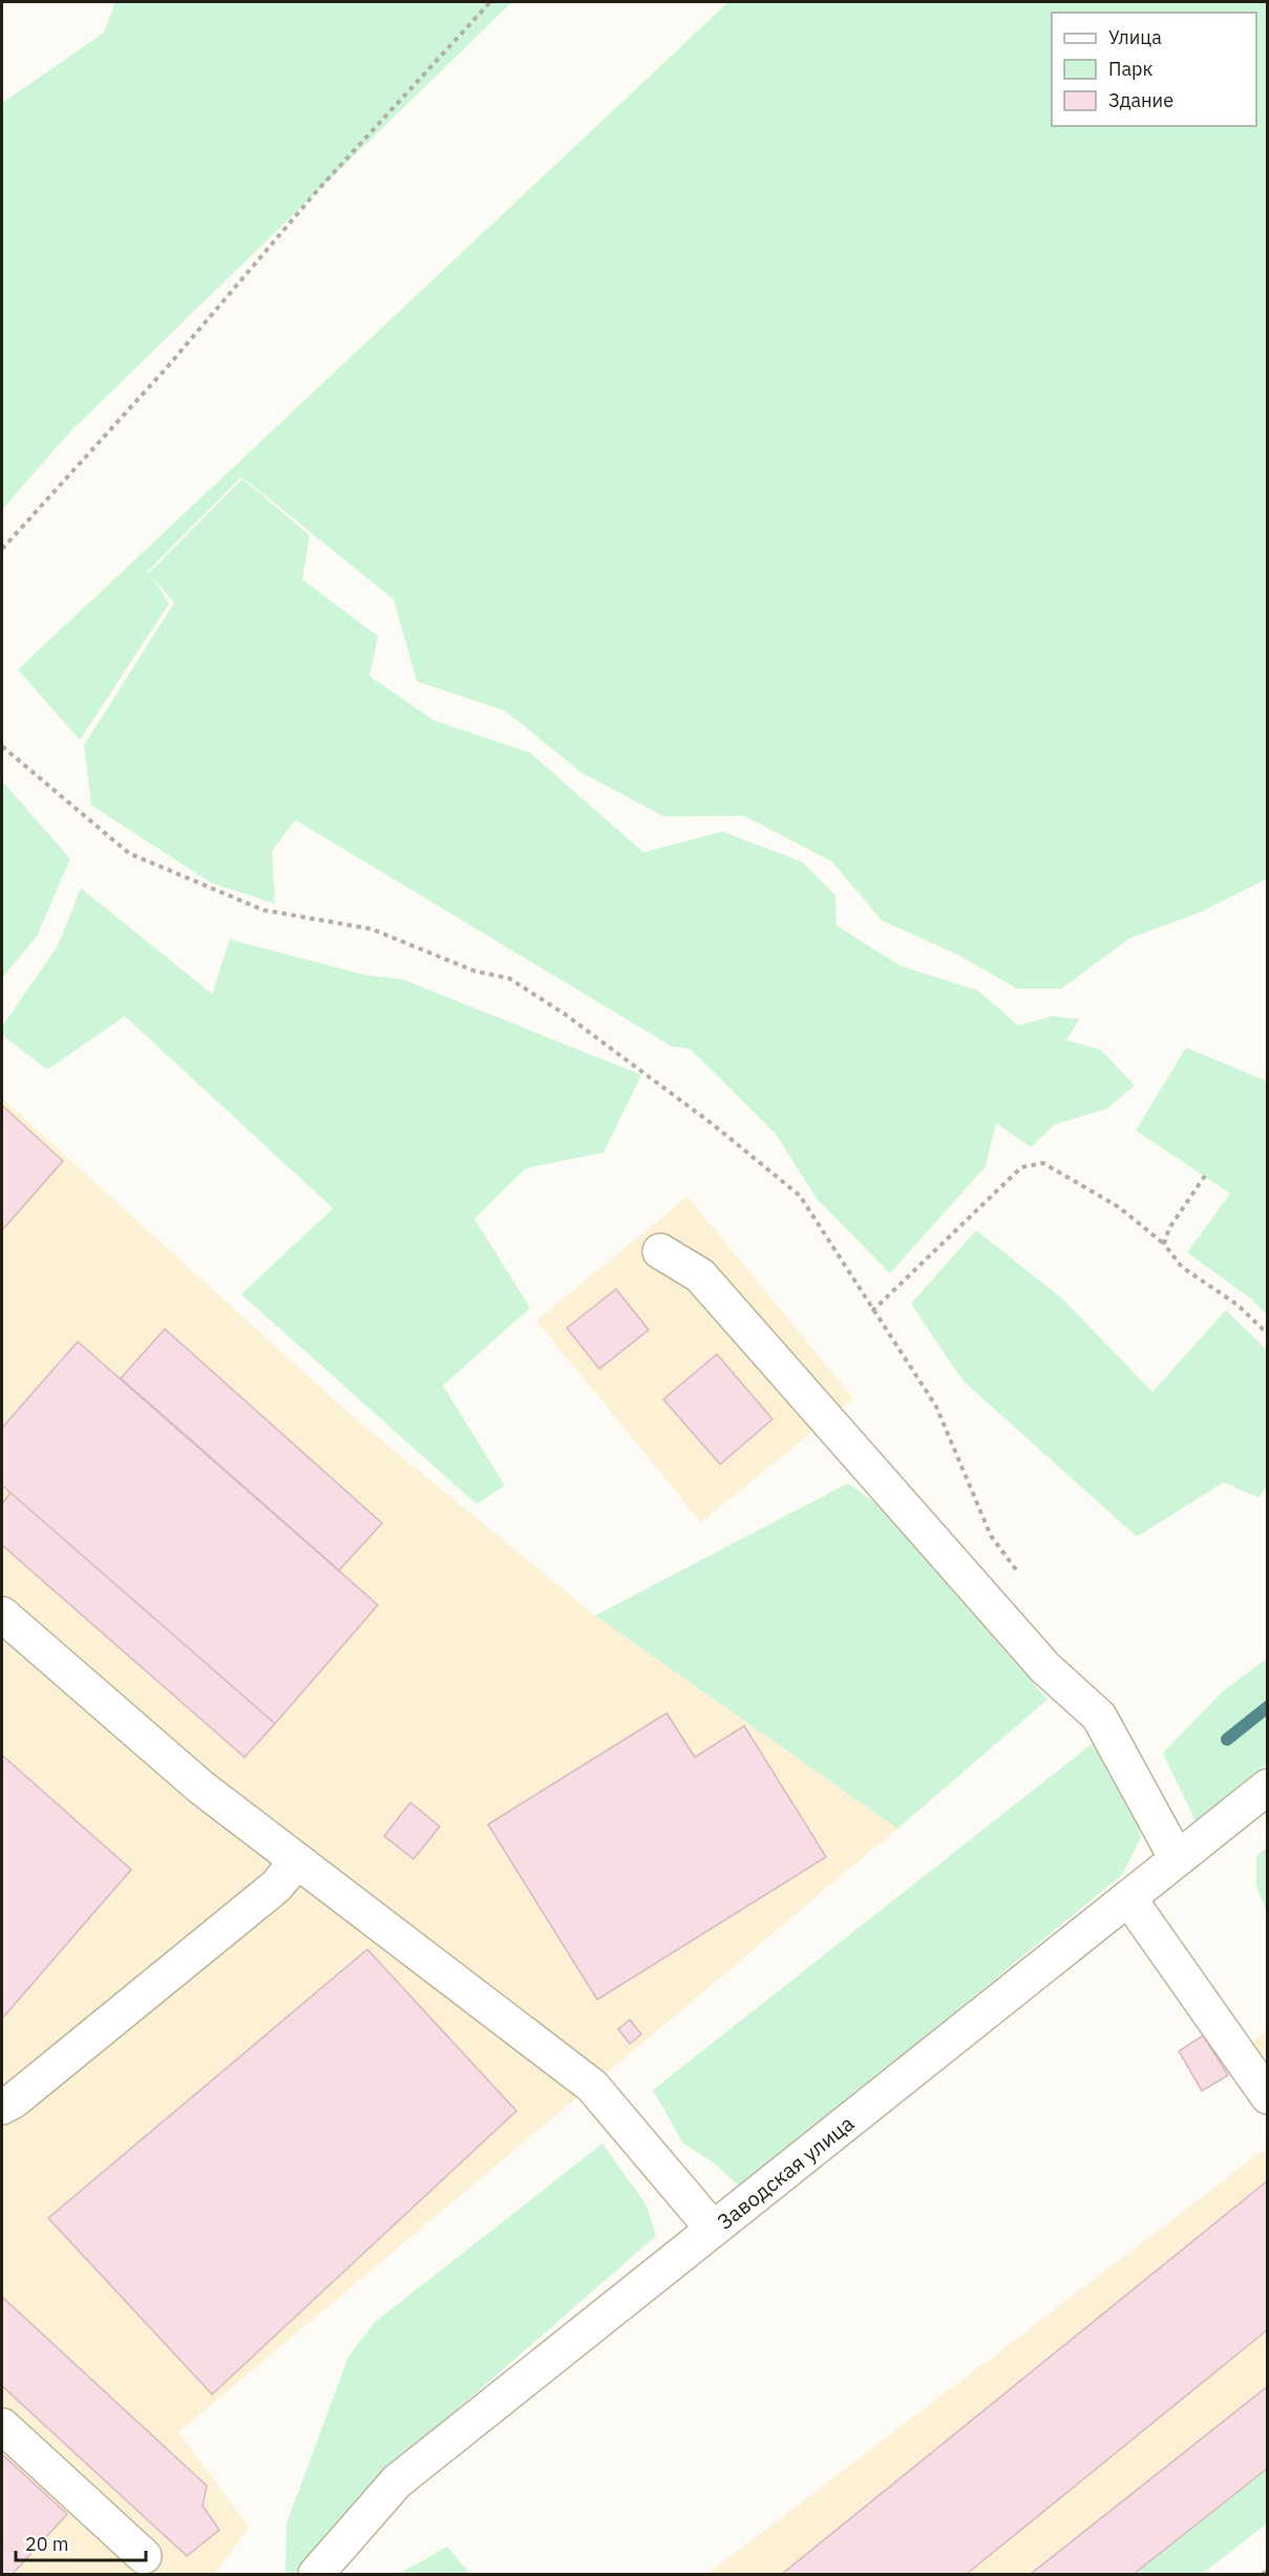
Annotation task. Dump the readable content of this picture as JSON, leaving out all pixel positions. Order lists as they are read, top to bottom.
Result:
{
  "streets": {
    "street": ["Заводская улица"]
  },
  "legend": ["Улица", "Парк", "Здание"],
  "scale_bar": "20 m"
}
